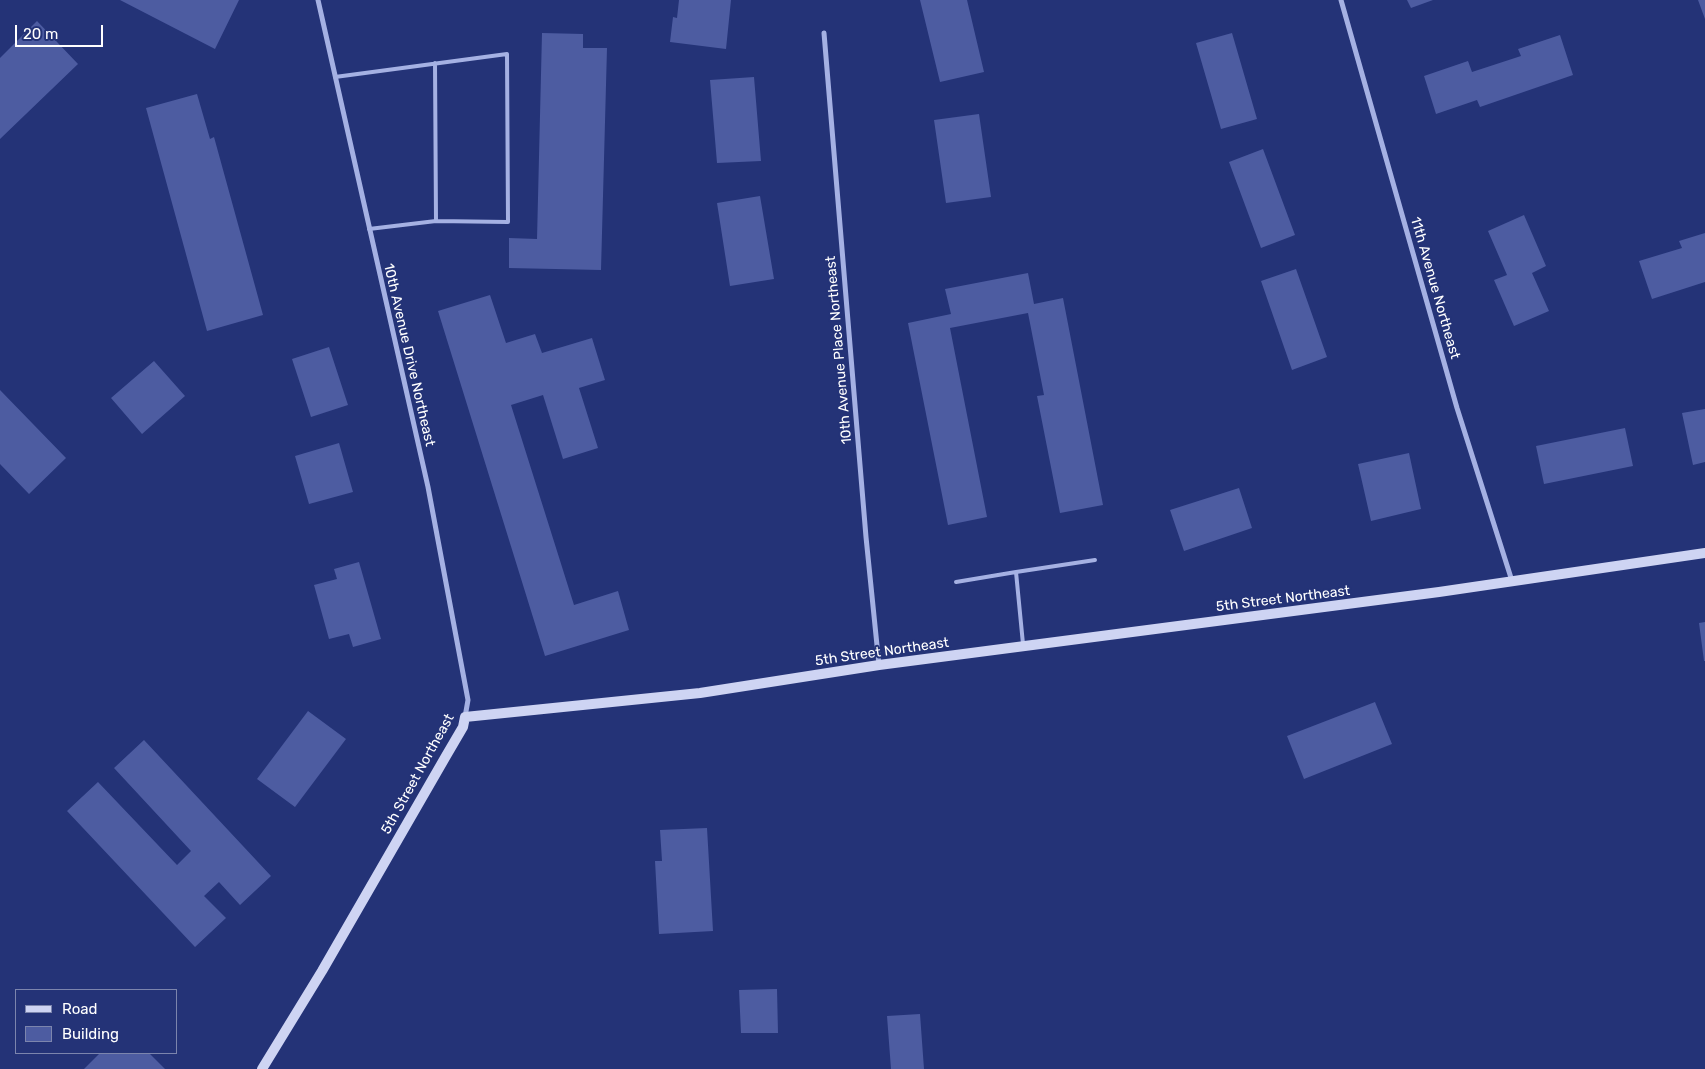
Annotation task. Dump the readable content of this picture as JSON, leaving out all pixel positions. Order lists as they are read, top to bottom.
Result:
{
  "streets": {
    "street": [
      "11th Avenue Northeast",
      "10th Avenue Place Northeast",
      "10th Avenue Drive Northeast",
      "5th Street Northeast"
    ]
  },
  "crossings": [
    ["11th Avenue Northeast", "5th Street Northeast"],
    ["10th Avenue Place Northeast", "5th Street Northeast"],
    ["10th Avenue Drive Northeast", "5th Street Northeast"]
  ],
  "legend": ["Road", "Building"],
  "scale_bar": "20 m"
}
